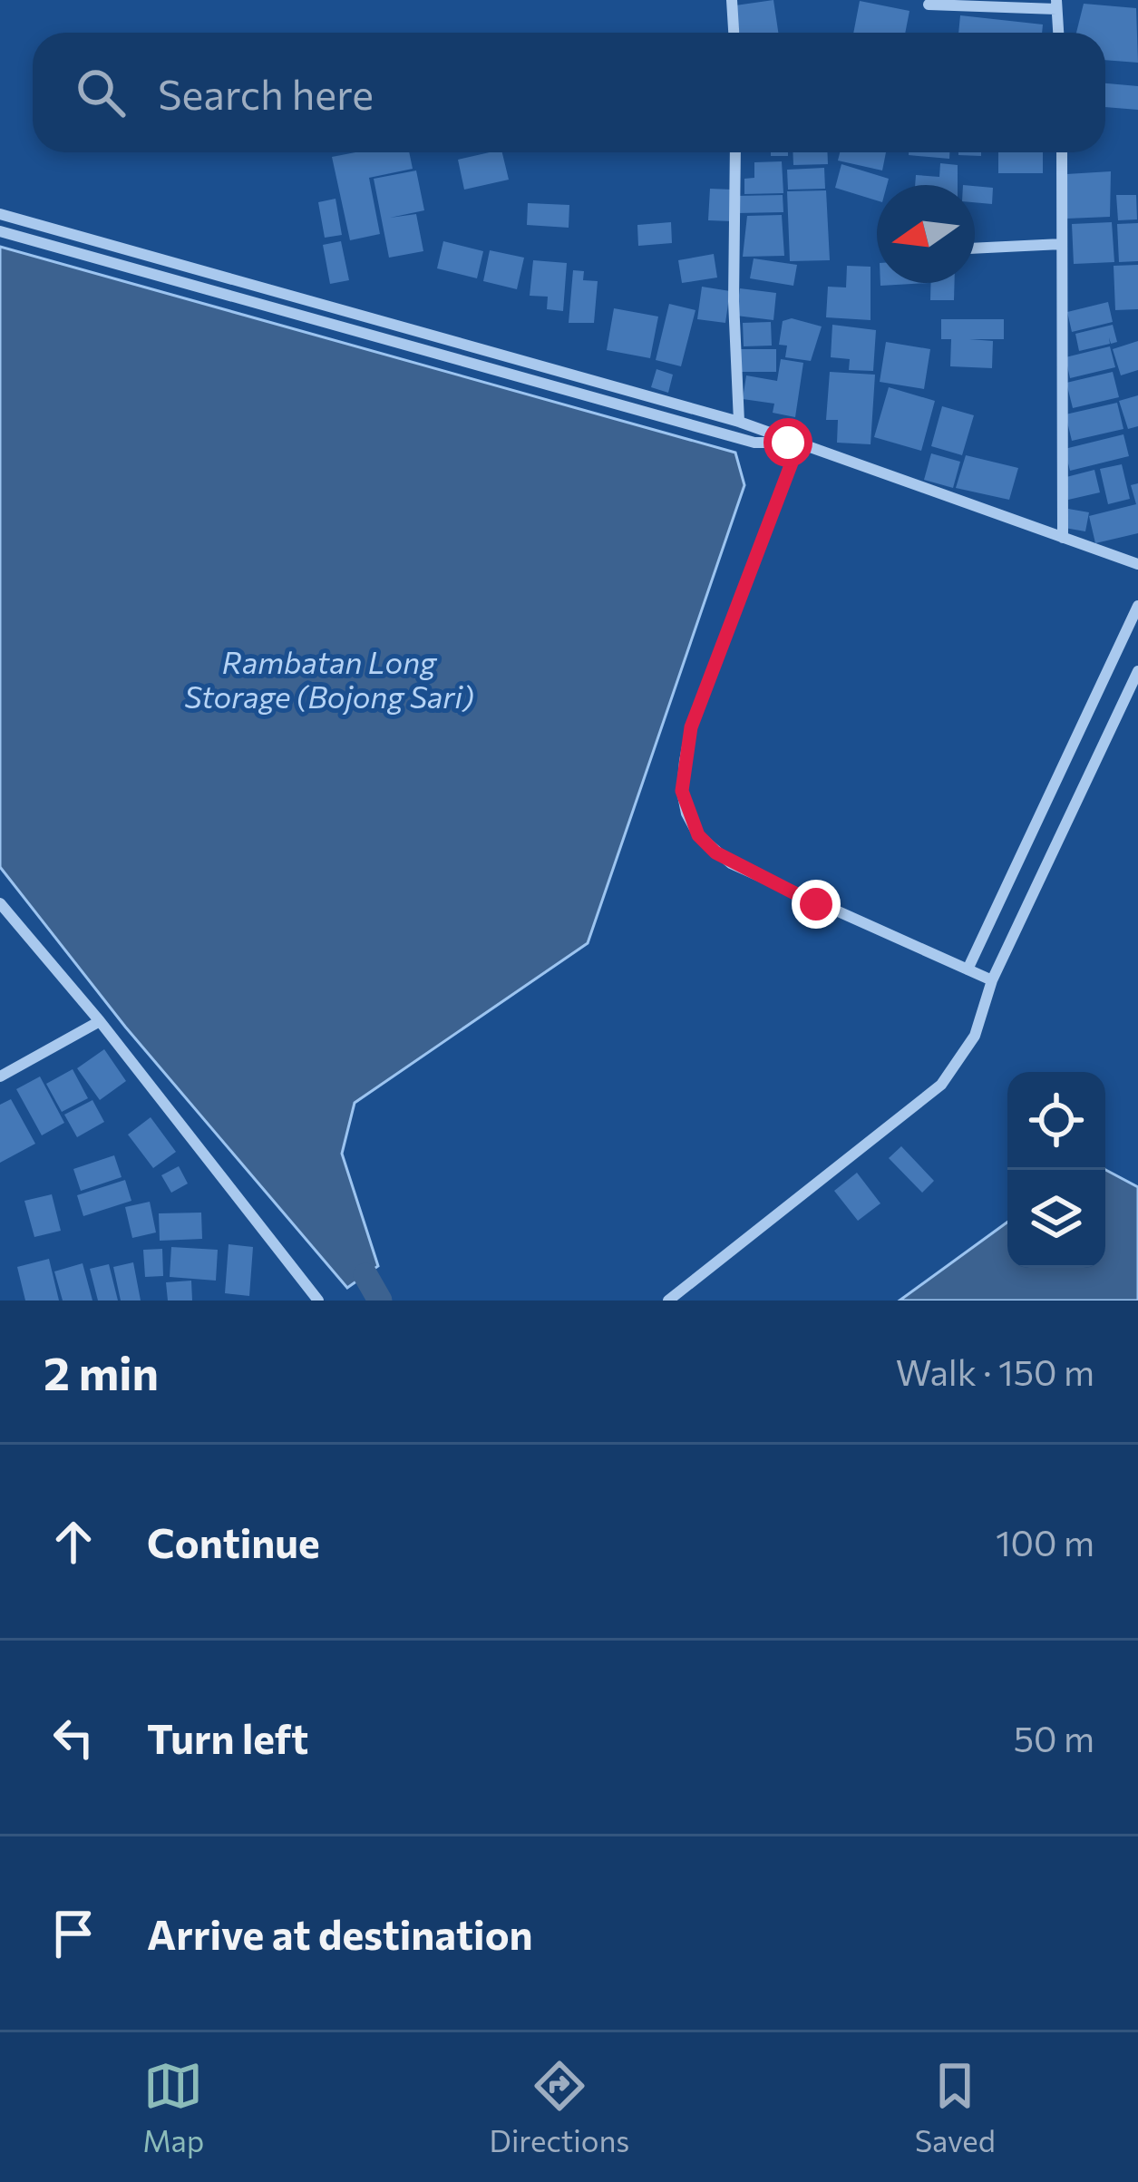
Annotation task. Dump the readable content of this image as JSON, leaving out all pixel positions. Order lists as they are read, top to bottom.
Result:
{
  "water": ["Rambatan Long Storage (Bojong Sari)"],
  "north": "left",
  "page": {
    "search": "Search here",
    "heading": ["2 min", "Walk · 150 m"],
    "list": [
      ["Continue", "100 m"],
      ["Turn left", "50 m"],
      "Arrive at destination"
    ],
    "nav": ["Map", "Directions", "Saved"]
  }
}
